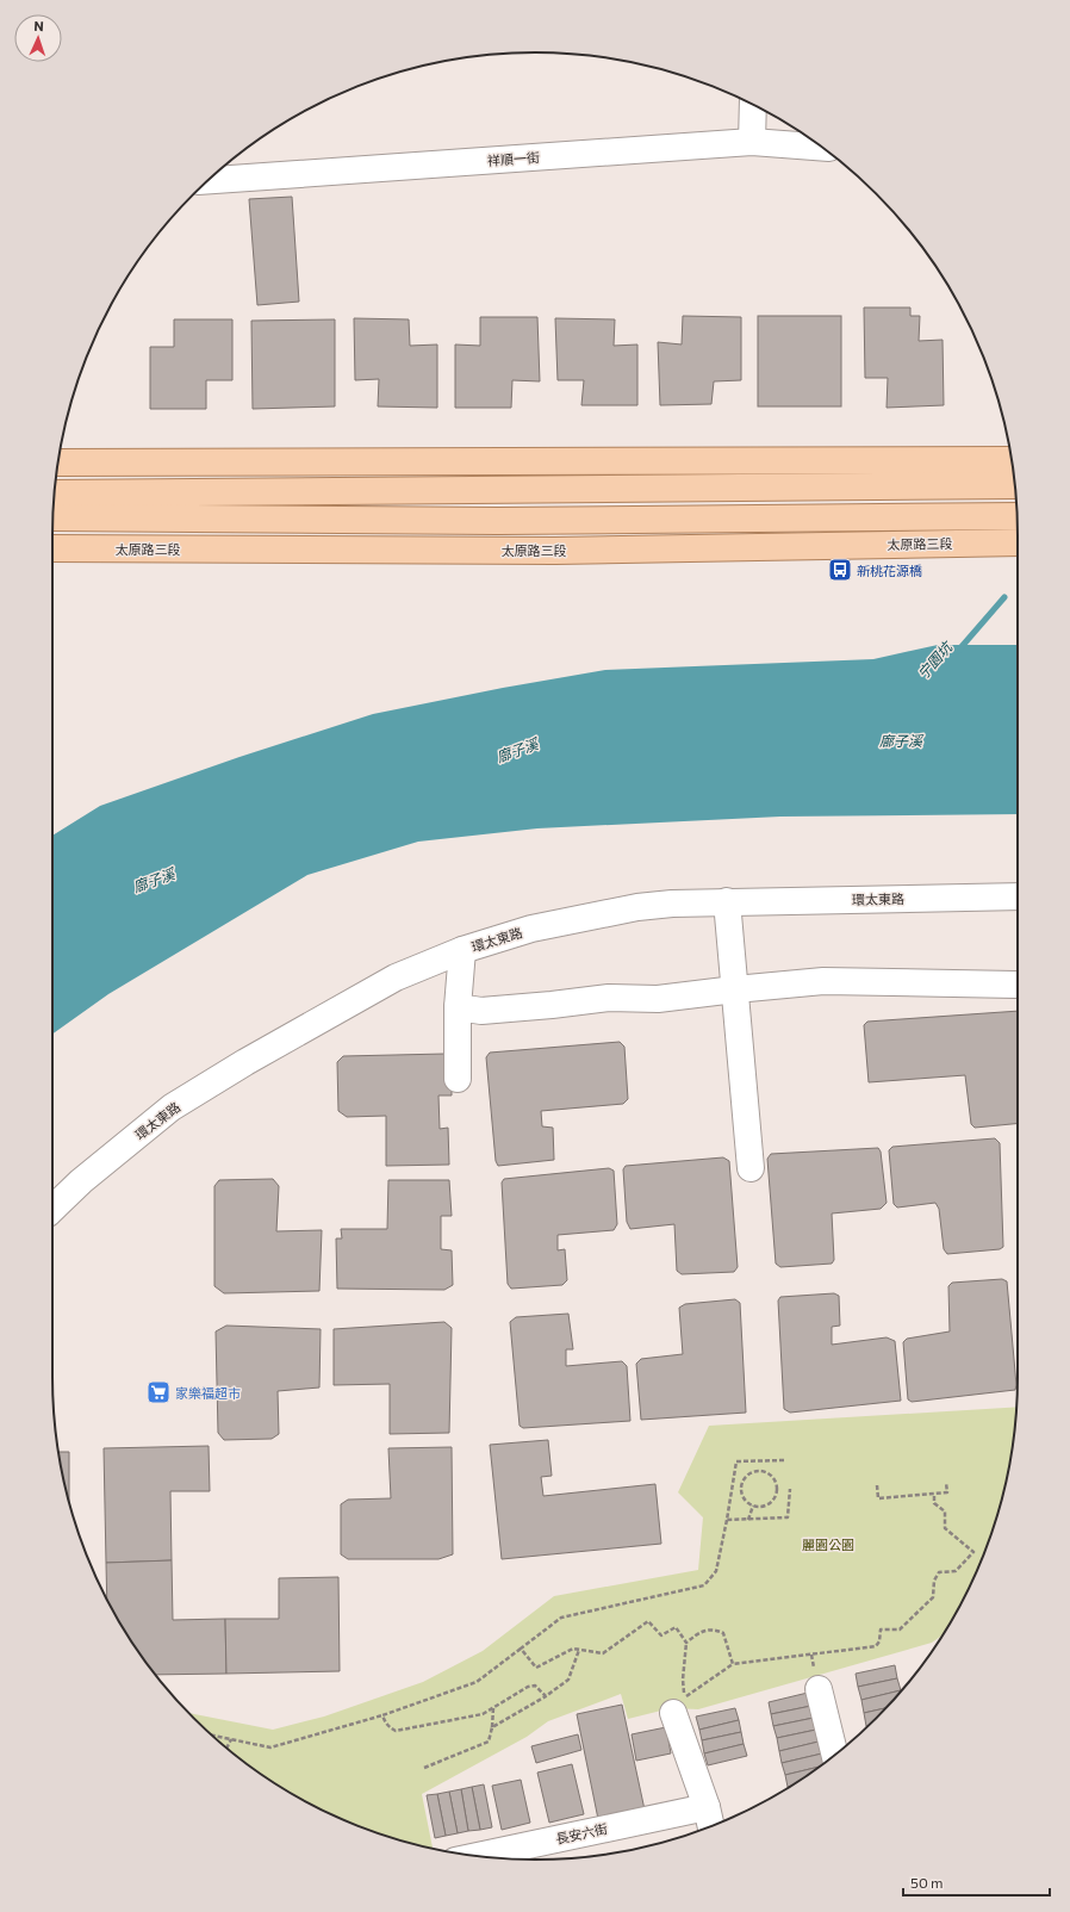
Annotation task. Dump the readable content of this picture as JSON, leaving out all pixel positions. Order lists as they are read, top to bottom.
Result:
{
  "streets": {
    "main road": ["太原路三段"],
    "street": ["祥順一街", "環太東路", "長安六街"]
  },
  "water": ["宁園坑", "廍子溪"],
  "parks": ["麗園公園"],
  "places": {
    "bus stop": ["新桃花源橋"],
    "supermarket": ["家樂福超市"]
  },
  "scale_bar": "50 m",
  "north": "top"
}
